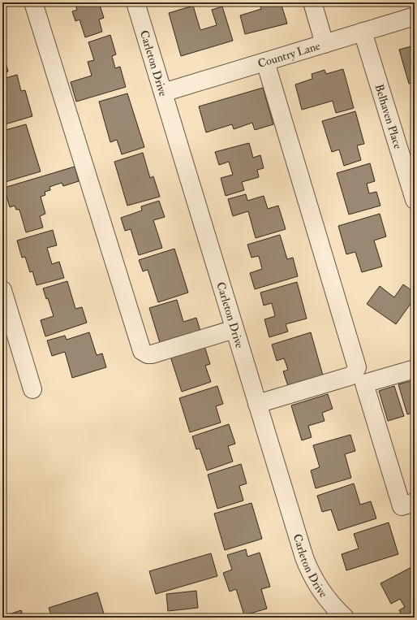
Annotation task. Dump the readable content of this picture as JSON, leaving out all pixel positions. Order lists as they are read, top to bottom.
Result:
{
  "streets": {
    "street": ["Country Lane", "Carleton Drive", "Belhaven Place"]
  },
  "crossings": [
    ["Country Lane", "Carleton Drive"],
    ["Country Lane", "Belhaven Place"]
  ]
}
